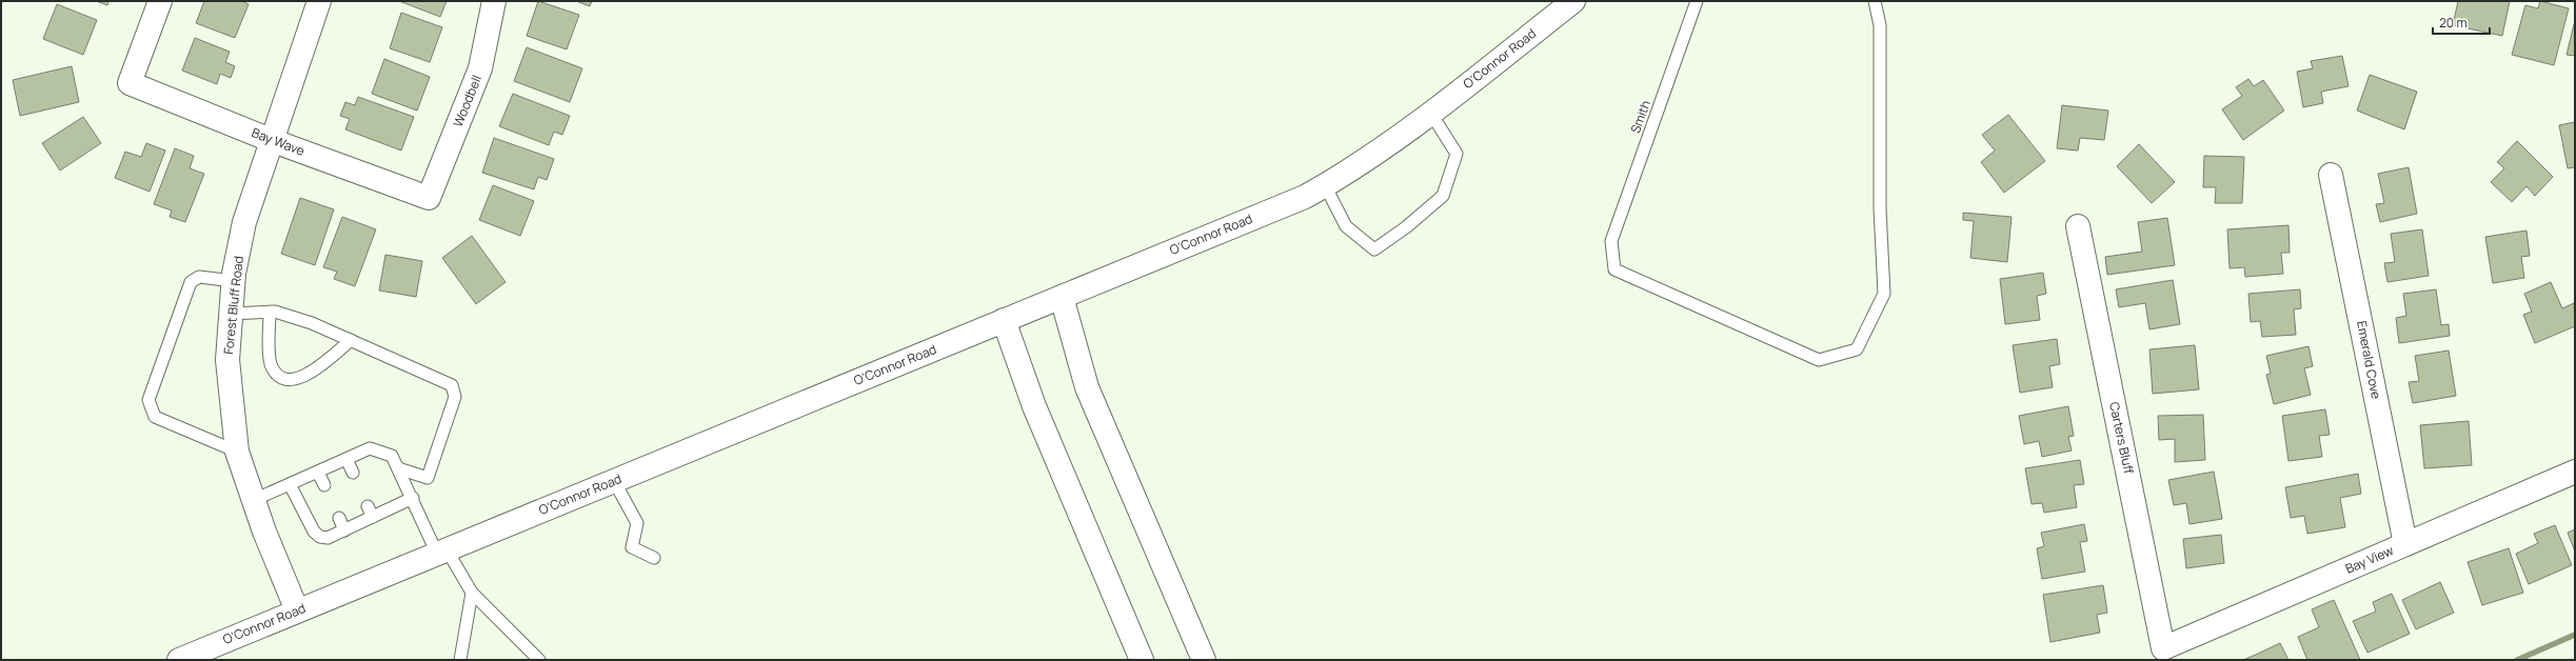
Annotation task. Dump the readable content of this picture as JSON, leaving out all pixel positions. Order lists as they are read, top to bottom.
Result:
{
  "streets": {
    "street": [
      "O'Connor Road",
      "Woodbell",
      "Bay Wave",
      "Forest Bluff Road",
      "Emerald Cove",
      "Carters Bluff",
      "Bay View"
    ],
    "lane": ["Smith"]
  },
  "crossings": [
    ["O'Connor Road", "Forest Bluff Road"],
    ["Woodbell", "Bay Wave"],
    ["Bay Wave", "Forest Bluff Road"],
    ["Emerald Cove", "Bay View"],
    ["Carters Bluff", "Bay View"]
  ],
  "scale_bar": "20 m"
}
